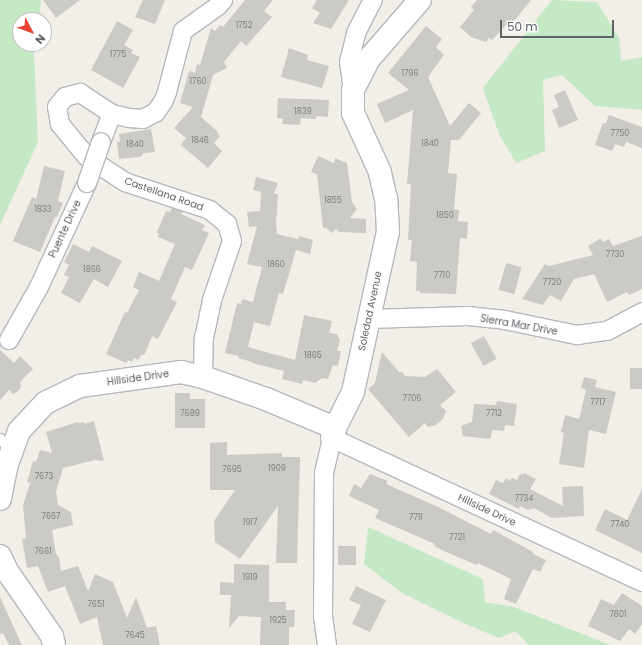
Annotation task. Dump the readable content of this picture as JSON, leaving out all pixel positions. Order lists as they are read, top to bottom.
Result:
{
  "streets": {
    "street": [
      "Castellana Road",
      "Puente Drive",
      "Soledad Avenue",
      "Sierra Mar Drive",
      "Hillside Drive"
    ]
  },
  "crossings": [
    ["Castellana Road", "Puente Drive"],
    ["Castellana Road", "Hillside Drive"],
    ["Soledad Avenue", "Sierra Mar Drive"],
    ["Soledad Avenue", "Hillside Drive"]
  ],
  "house_numbers": [
    "1752",
    "1775",
    "1796",
    "1760",
    "1839",
    "7750",
    "1846",
    "1840",
    "1840",
    "1855",
    "1833",
    "1850",
    "7730",
    "1860",
    "1866",
    "7710",
    "7720",
    "1865",
    "7706",
    "7717",
    "7689",
    "7712",
    "1909",
    "7695",
    "7673",
    "7734",
    "7667",
    "7711",
    "1917",
    "7740",
    "7721",
    "7661",
    "1919",
    "7651",
    "7801",
    "1925",
    "7645"
  ],
  "scale_bar": "50 m",
  "north": "bottom right"
}
